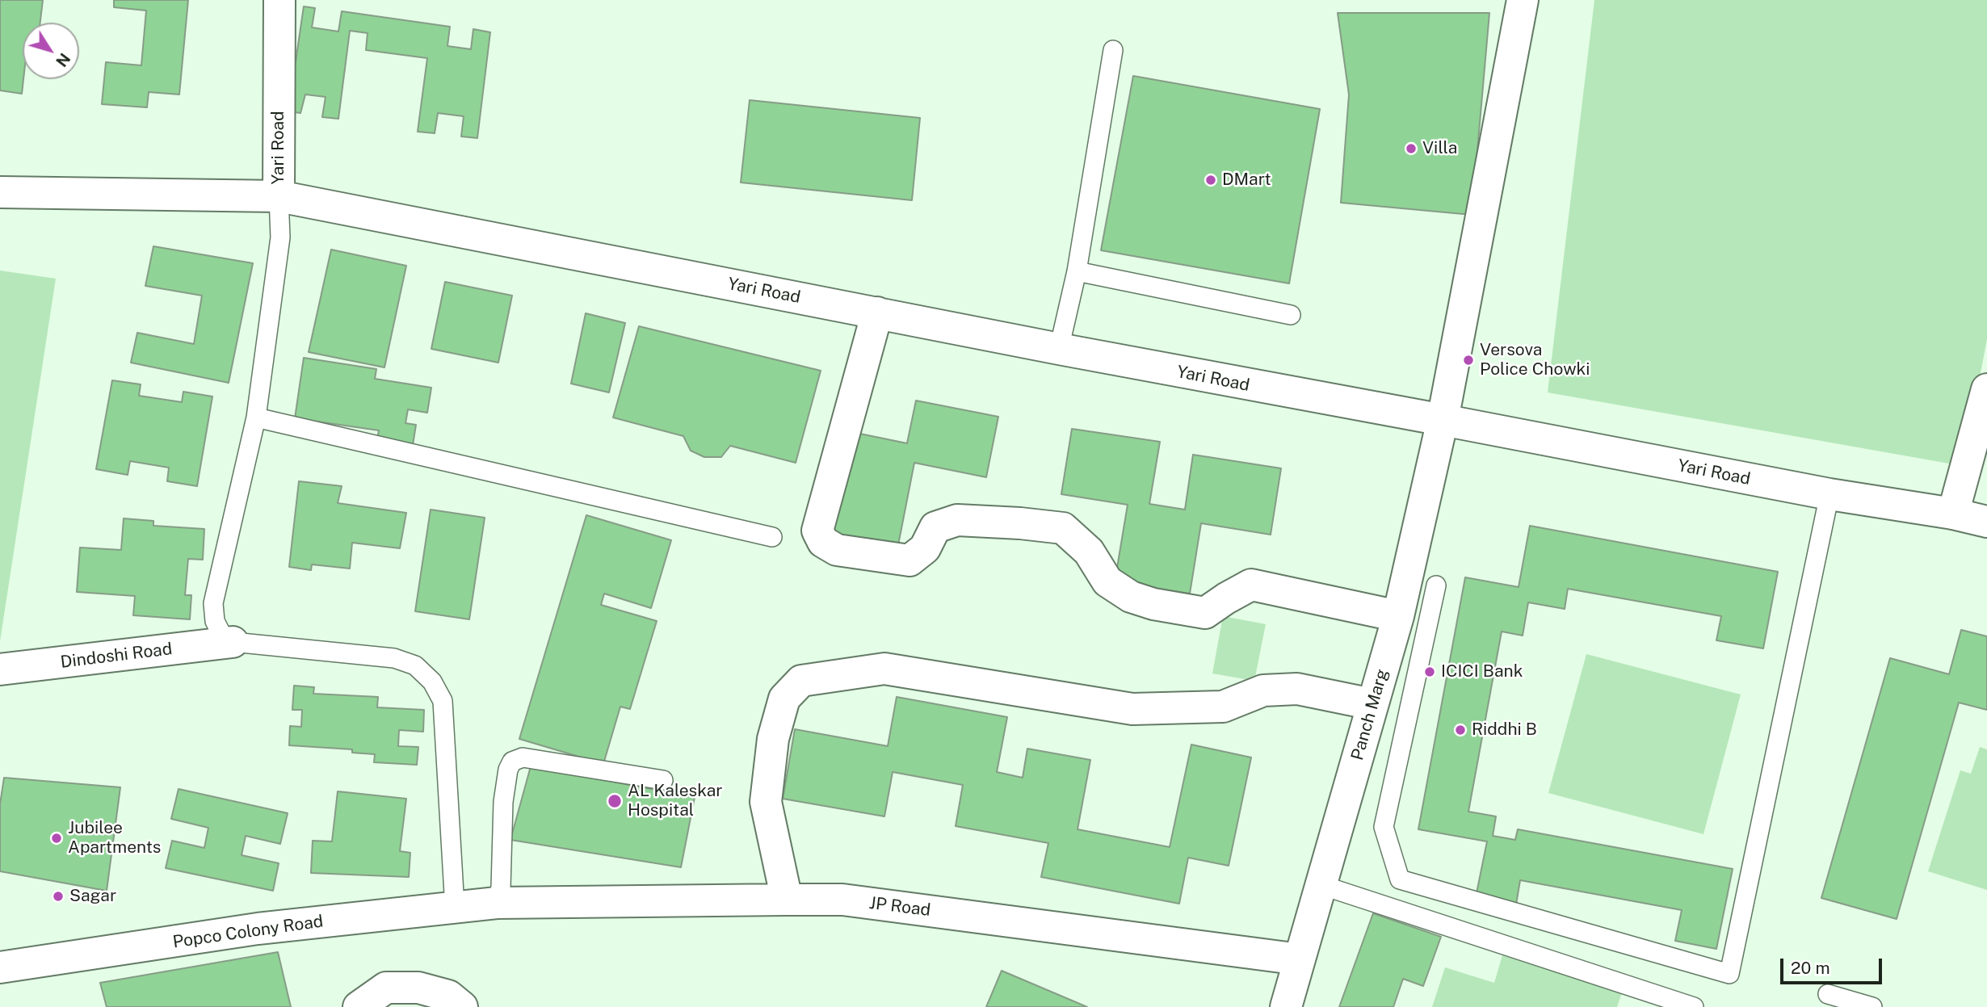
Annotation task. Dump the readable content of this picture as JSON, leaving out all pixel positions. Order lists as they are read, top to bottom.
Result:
{
  "streets": {
    "street": [
      "Yari Road",
      "Dindoshi Road",
      "Panch Marg",
      "JP Road",
      "Popco Colony Road"
    ]
  },
  "crossings": [
    ["Yari Road", "Panch Marg"],
    ["Panch Marg", "JP Road"],
    ["JP Road", "Popco Colony Road"]
  ],
  "places": [
    "Villa",
    "DMart",
    "Versova Police Chowki",
    "ICICI Bank",
    "Riddhi B",
    "AL Kaleskar Hospital",
    "Jubilee Apartments",
    "Sagar"
  ],
  "scale_bar": "20 m",
  "north": "bottom right"
}
